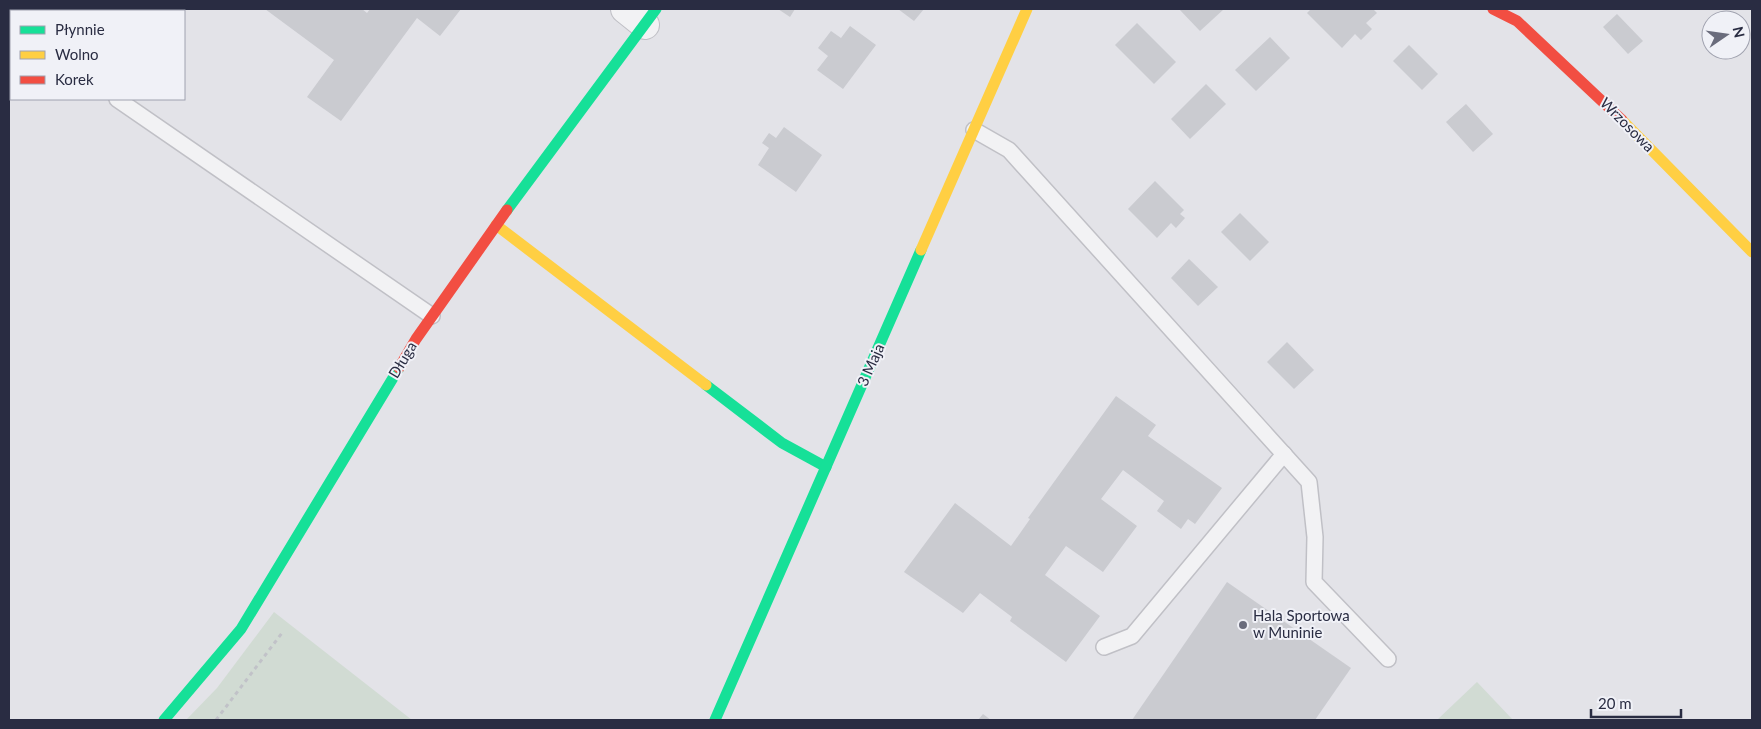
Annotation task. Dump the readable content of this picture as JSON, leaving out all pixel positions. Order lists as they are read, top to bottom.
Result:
{
  "streets": {
    "street": ["Wrzosowa", "Długa", "3 Maja"]
  },
  "places": ["Hala Sportowa w Muninie"],
  "legend": ["Płynnie", "Wolno", "Korek"],
  "scale_bar": "20 m",
  "north": "right"
}
